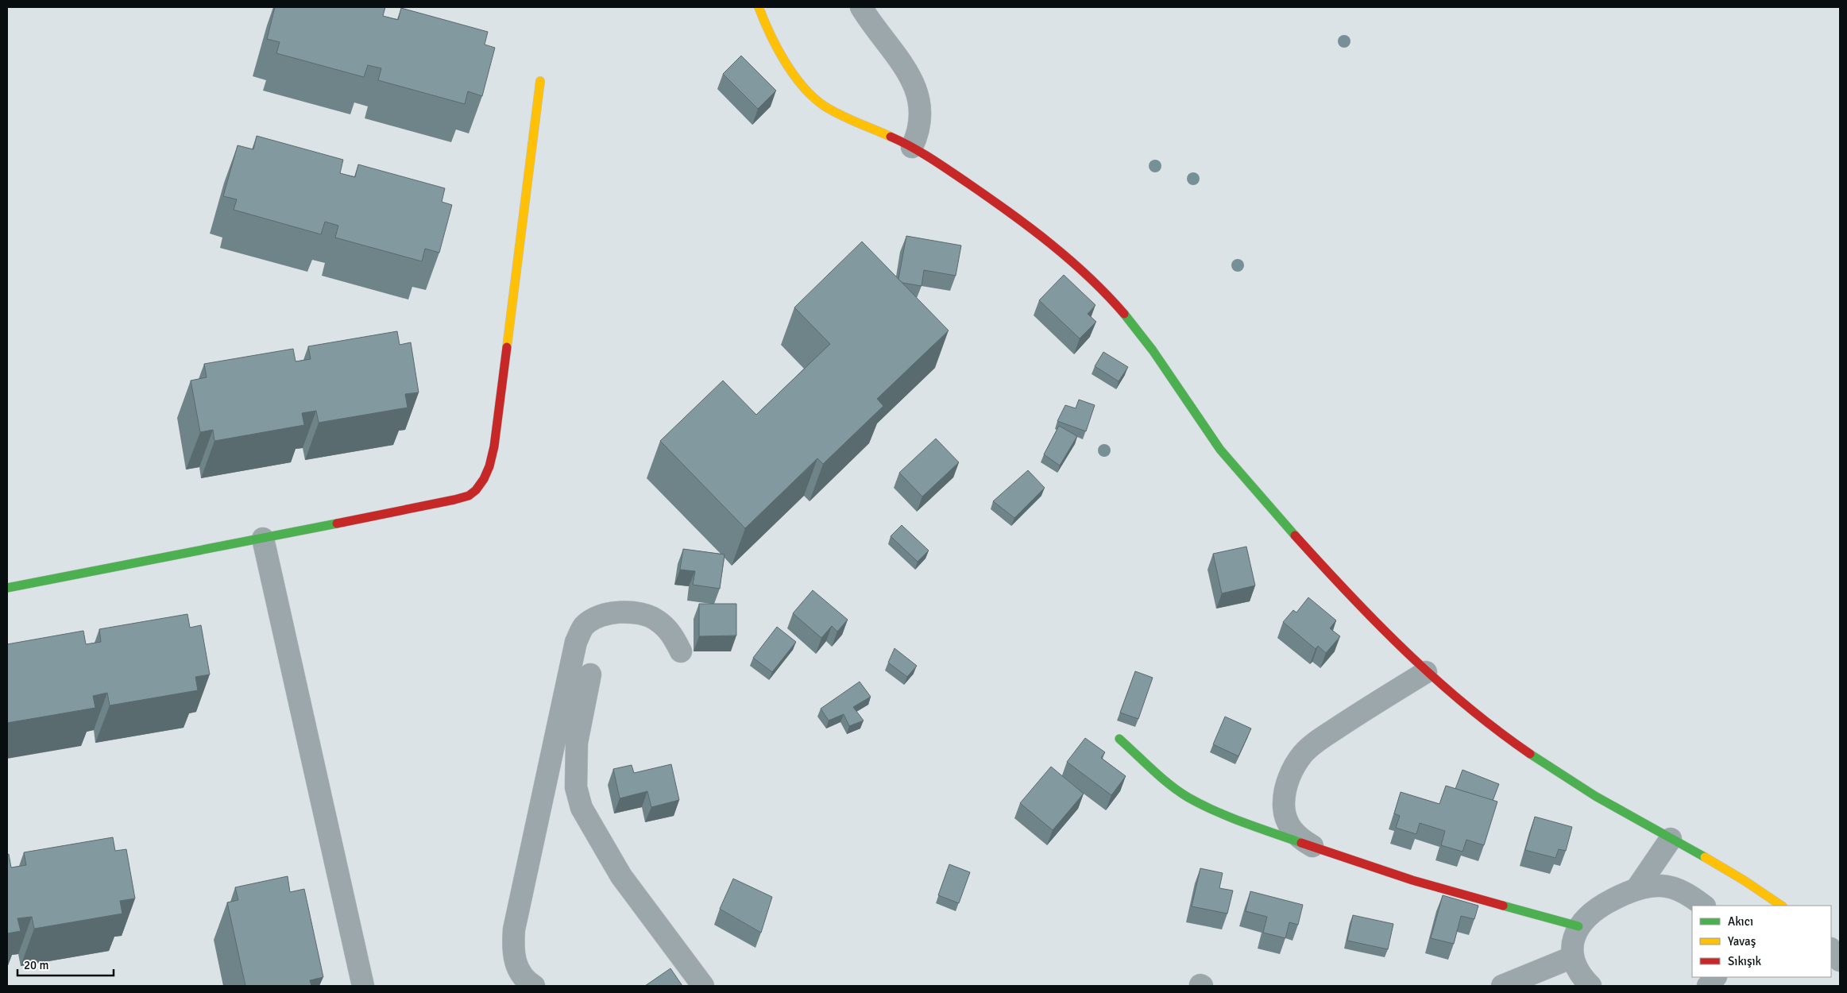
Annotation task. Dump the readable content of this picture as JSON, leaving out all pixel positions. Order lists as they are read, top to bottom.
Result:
{
  "legend": ["Akıcı", "Yavaş", "Sıkışık"],
  "scale_bar": "20 m"
}
